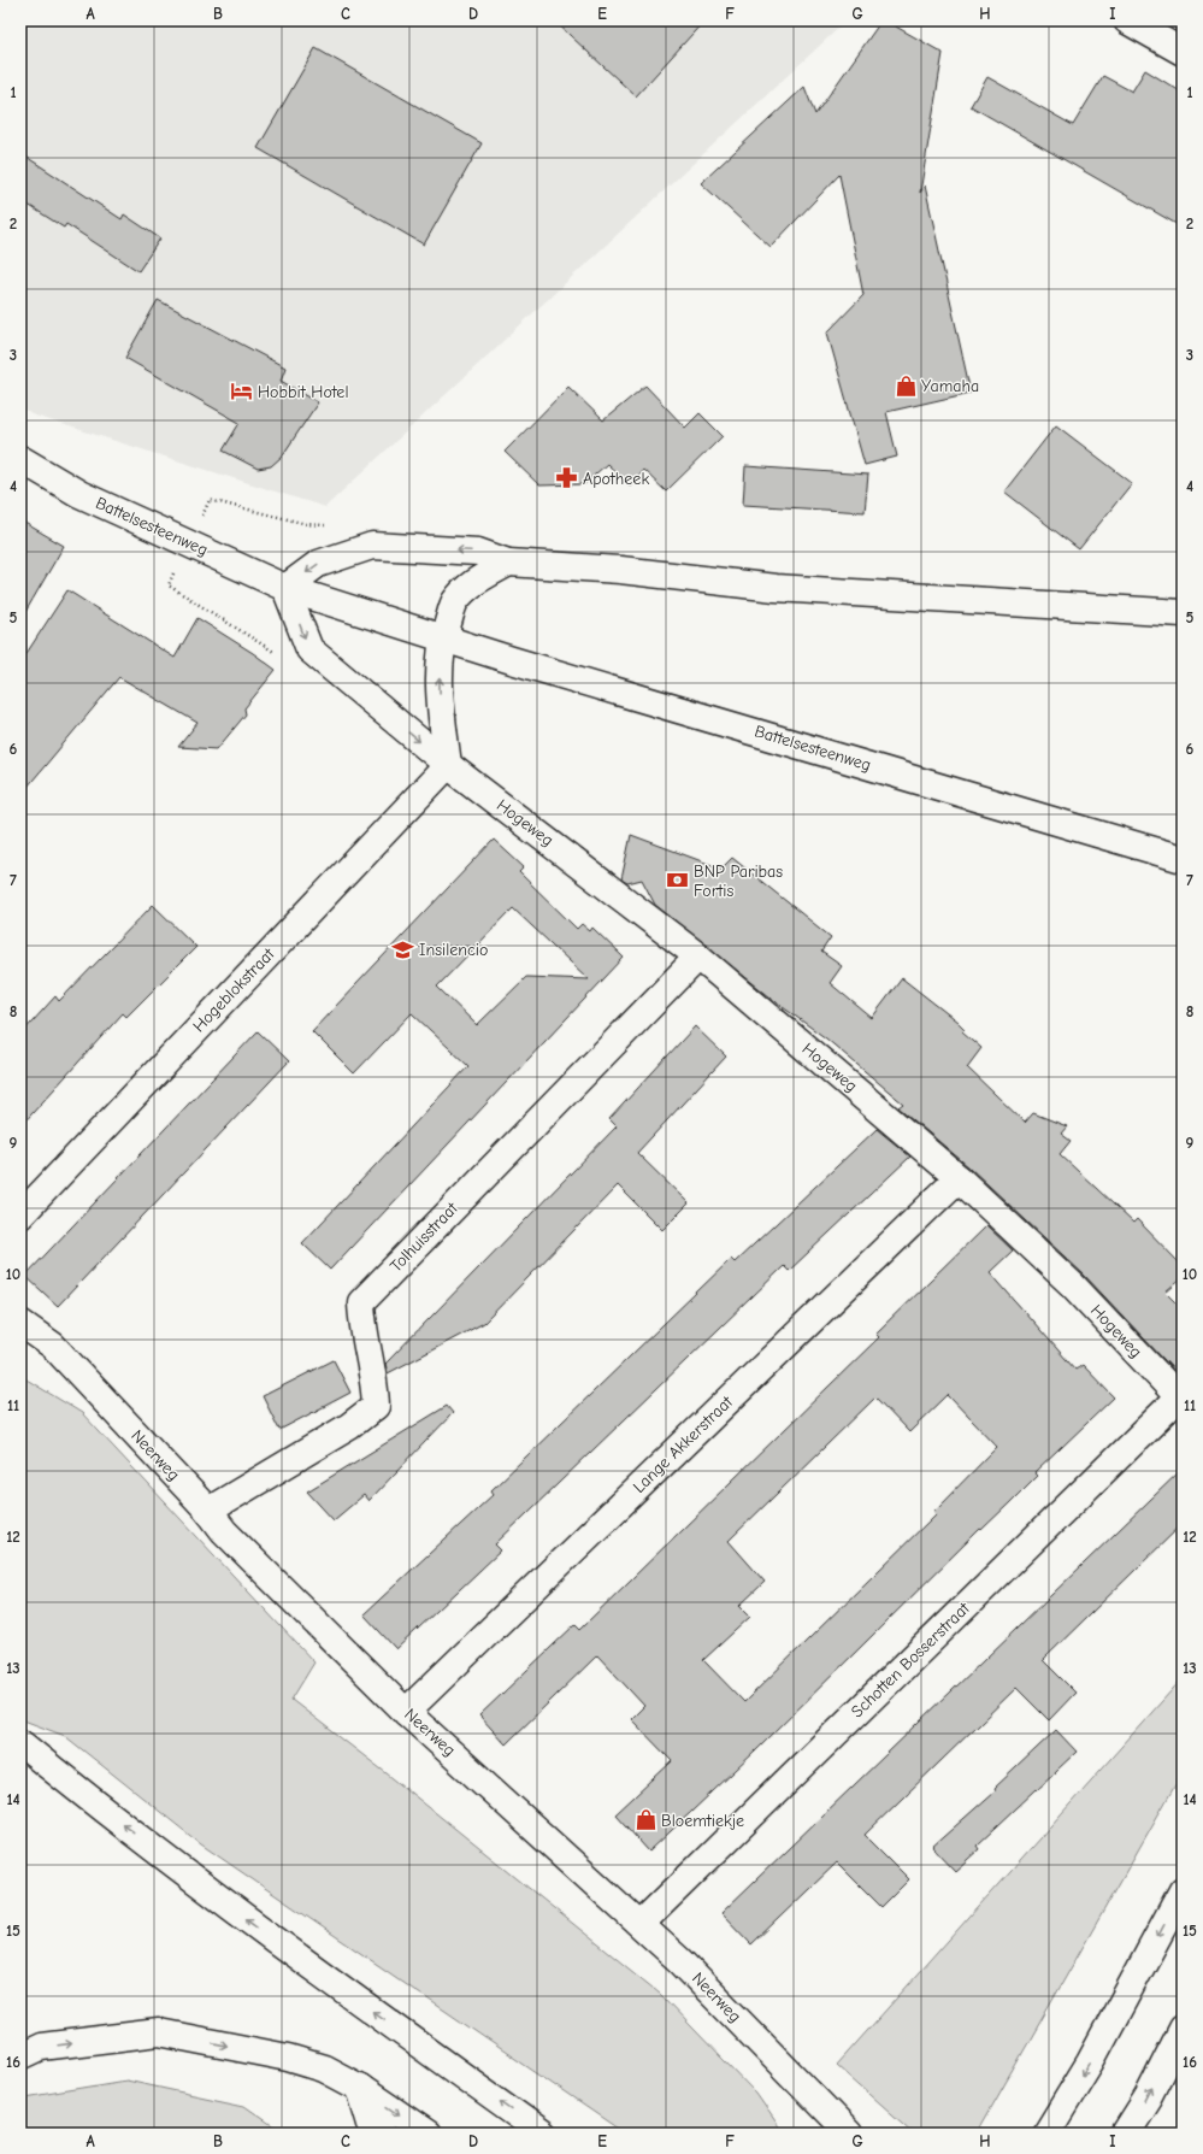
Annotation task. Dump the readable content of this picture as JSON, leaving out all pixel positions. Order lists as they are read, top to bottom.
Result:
{
  "streets": {
    "main road": [
      "Battelsesteenweg",
      "Hogeweg",
      "Hogeblokstraat",
      "Tolhuisstraat",
      "Lange Akkerstraat",
      "Neerweg",
      "Schotten Bosserstraat"
    ]
  },
  "crossings": [
    ["Battelsesteenweg", "Hogeweg"],
    ["Hogeweg", "Hogeblokstraat"],
    ["Hogeweg", "Tolhuisstraat"],
    ["Hogeweg", "Lange Akkerstraat"],
    ["Hogeweg", "Schotten Bosserstraat"],
    ["Tolhuisstraat", "Neerweg"],
    ["Lange Akkerstraat", "Neerweg"],
    ["Neerweg", "Schotten Bosserstraat"]
  ],
  "places": {
    "shop": ["Yamaha", "Bloemtiekje"],
    "hotel": ["Hobbit Hotel"],
    "pharmacy": ["Apotheek"],
    "bank": ["BNP Paribas Fortis"],
    "school or university": ["Insilencio"]
  },
  "grid": {
    "columns": [
      "A",
      "B",
      "C",
      "D",
      "E",
      "F",
      "G",
      "H",
      "I"
    ],
    "rows": [
      "1",
      "2",
      "3",
      "4",
      "5",
      "6",
      "7",
      "8",
      "9",
      "10",
      "11",
      "12",
      "13",
      "14",
      "15",
      "16"
    ]
  }
}
